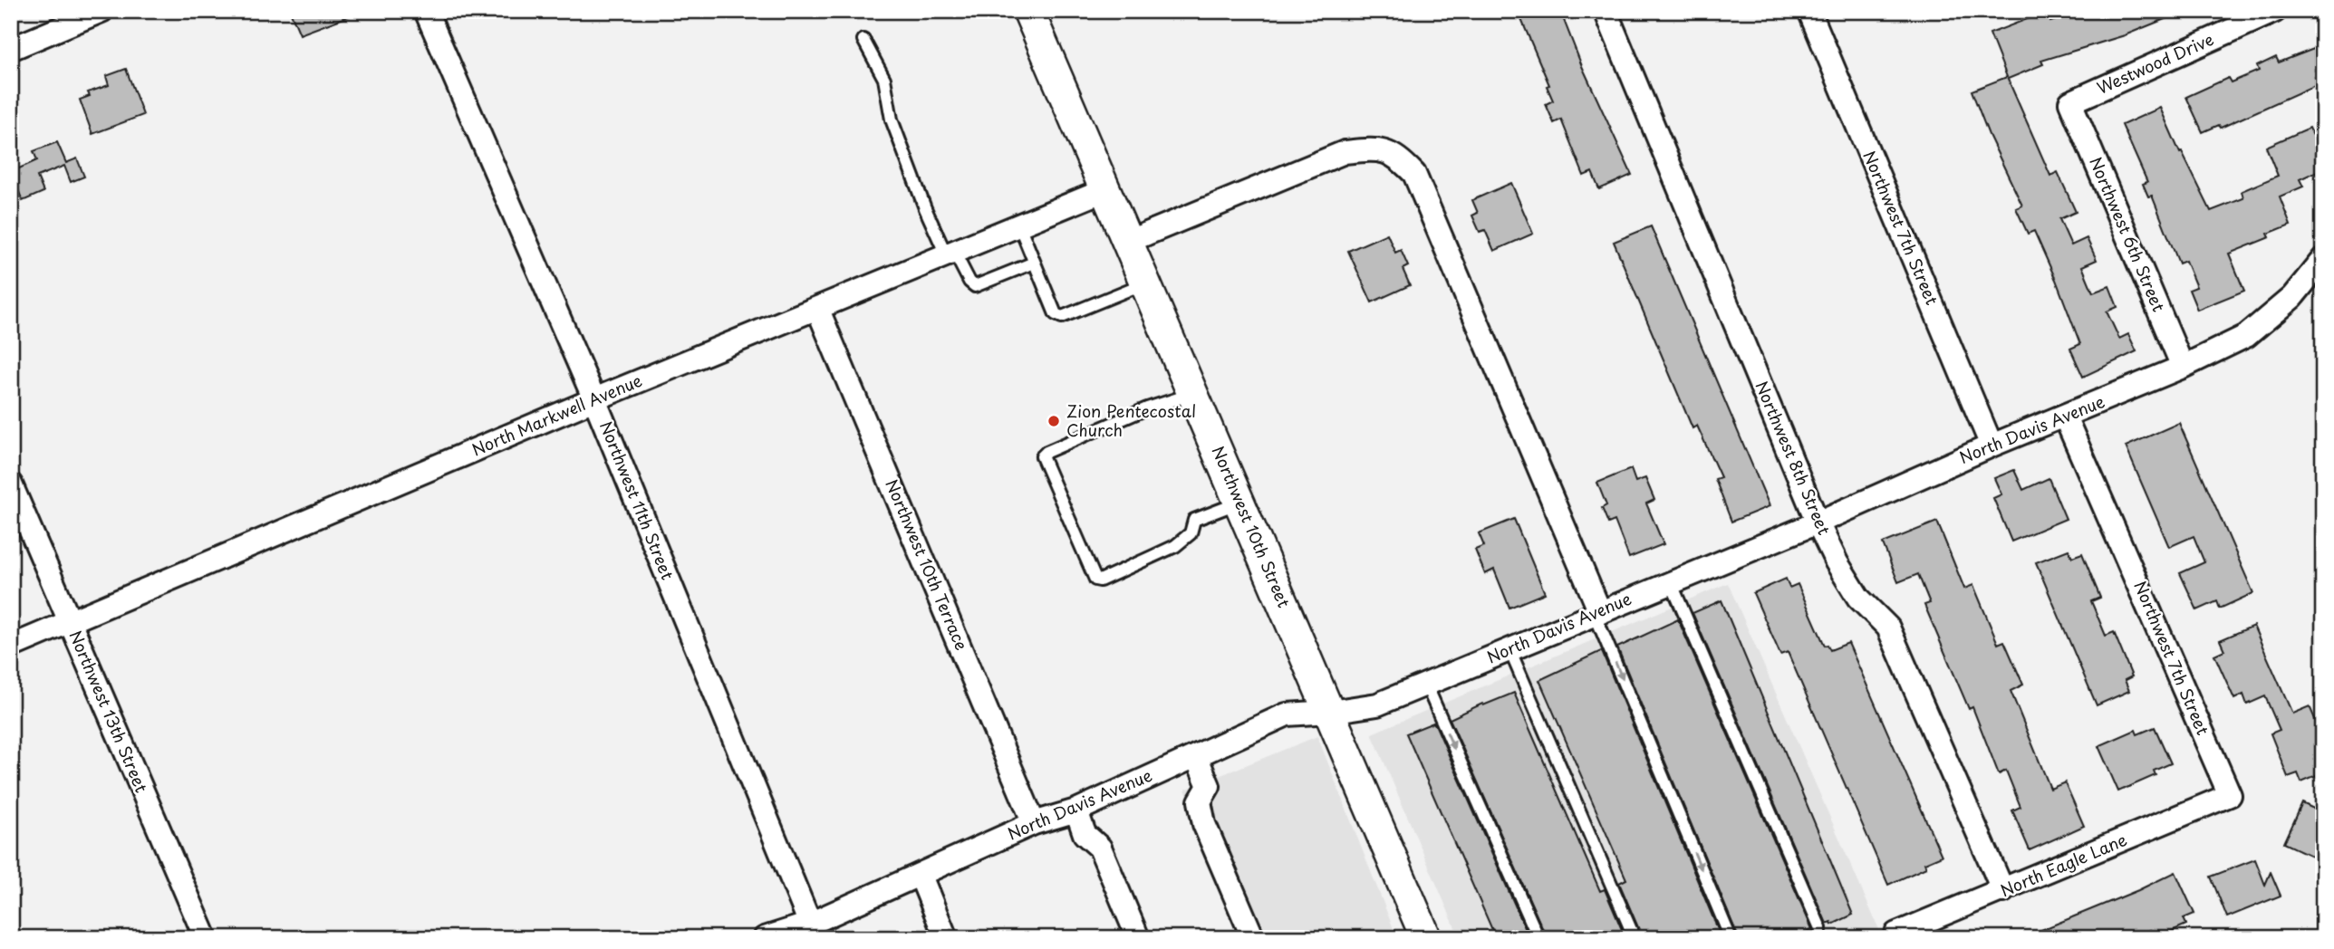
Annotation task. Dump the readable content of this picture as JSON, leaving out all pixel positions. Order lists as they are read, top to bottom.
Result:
{
  "streets": {
    "main road": ["Northwest 10th Street"],
    "street": [
      "Westwood Drive",
      "Northwest 7th Street",
      "Northwest 6th Street",
      "North Markwell Avenue",
      "North Davis Avenue",
      "Northwest 8th Street",
      "Northwest 11th Street",
      "Northwest 10th Terrace",
      "Northwest 13th Street",
      "North Eagle Lane"
    ]
  },
  "crossings": [
    ["Westwood Drive", "Northwest 6th Street"],
    ["Northwest 7th Street", "North Davis Avenue"],
    ["Northwest 7th Street", "North Eagle Lane"],
    ["Northwest 6th Street", "North Davis Avenue"],
    ["North Markwell Avenue", "Northwest 11th Street"],
    ["North Markwell Avenue", "Northwest 10th Street"],
    ["North Markwell Avenue", "Northwest 10th Terrace"],
    ["North Markwell Avenue", "Northwest 13th Street"],
    ["North Davis Avenue", "Northwest 8th Street"],
    ["North Davis Avenue", "Northwest 11th Street"],
    ["North Davis Avenue", "Northwest 10th Street"],
    ["North Davis Avenue", "Northwest 10th Terrace"],
    ["Northwest 8th Street", "North Eagle Lane"]
  ],
  "places": ["Zion Pentecostal Church"]
}
